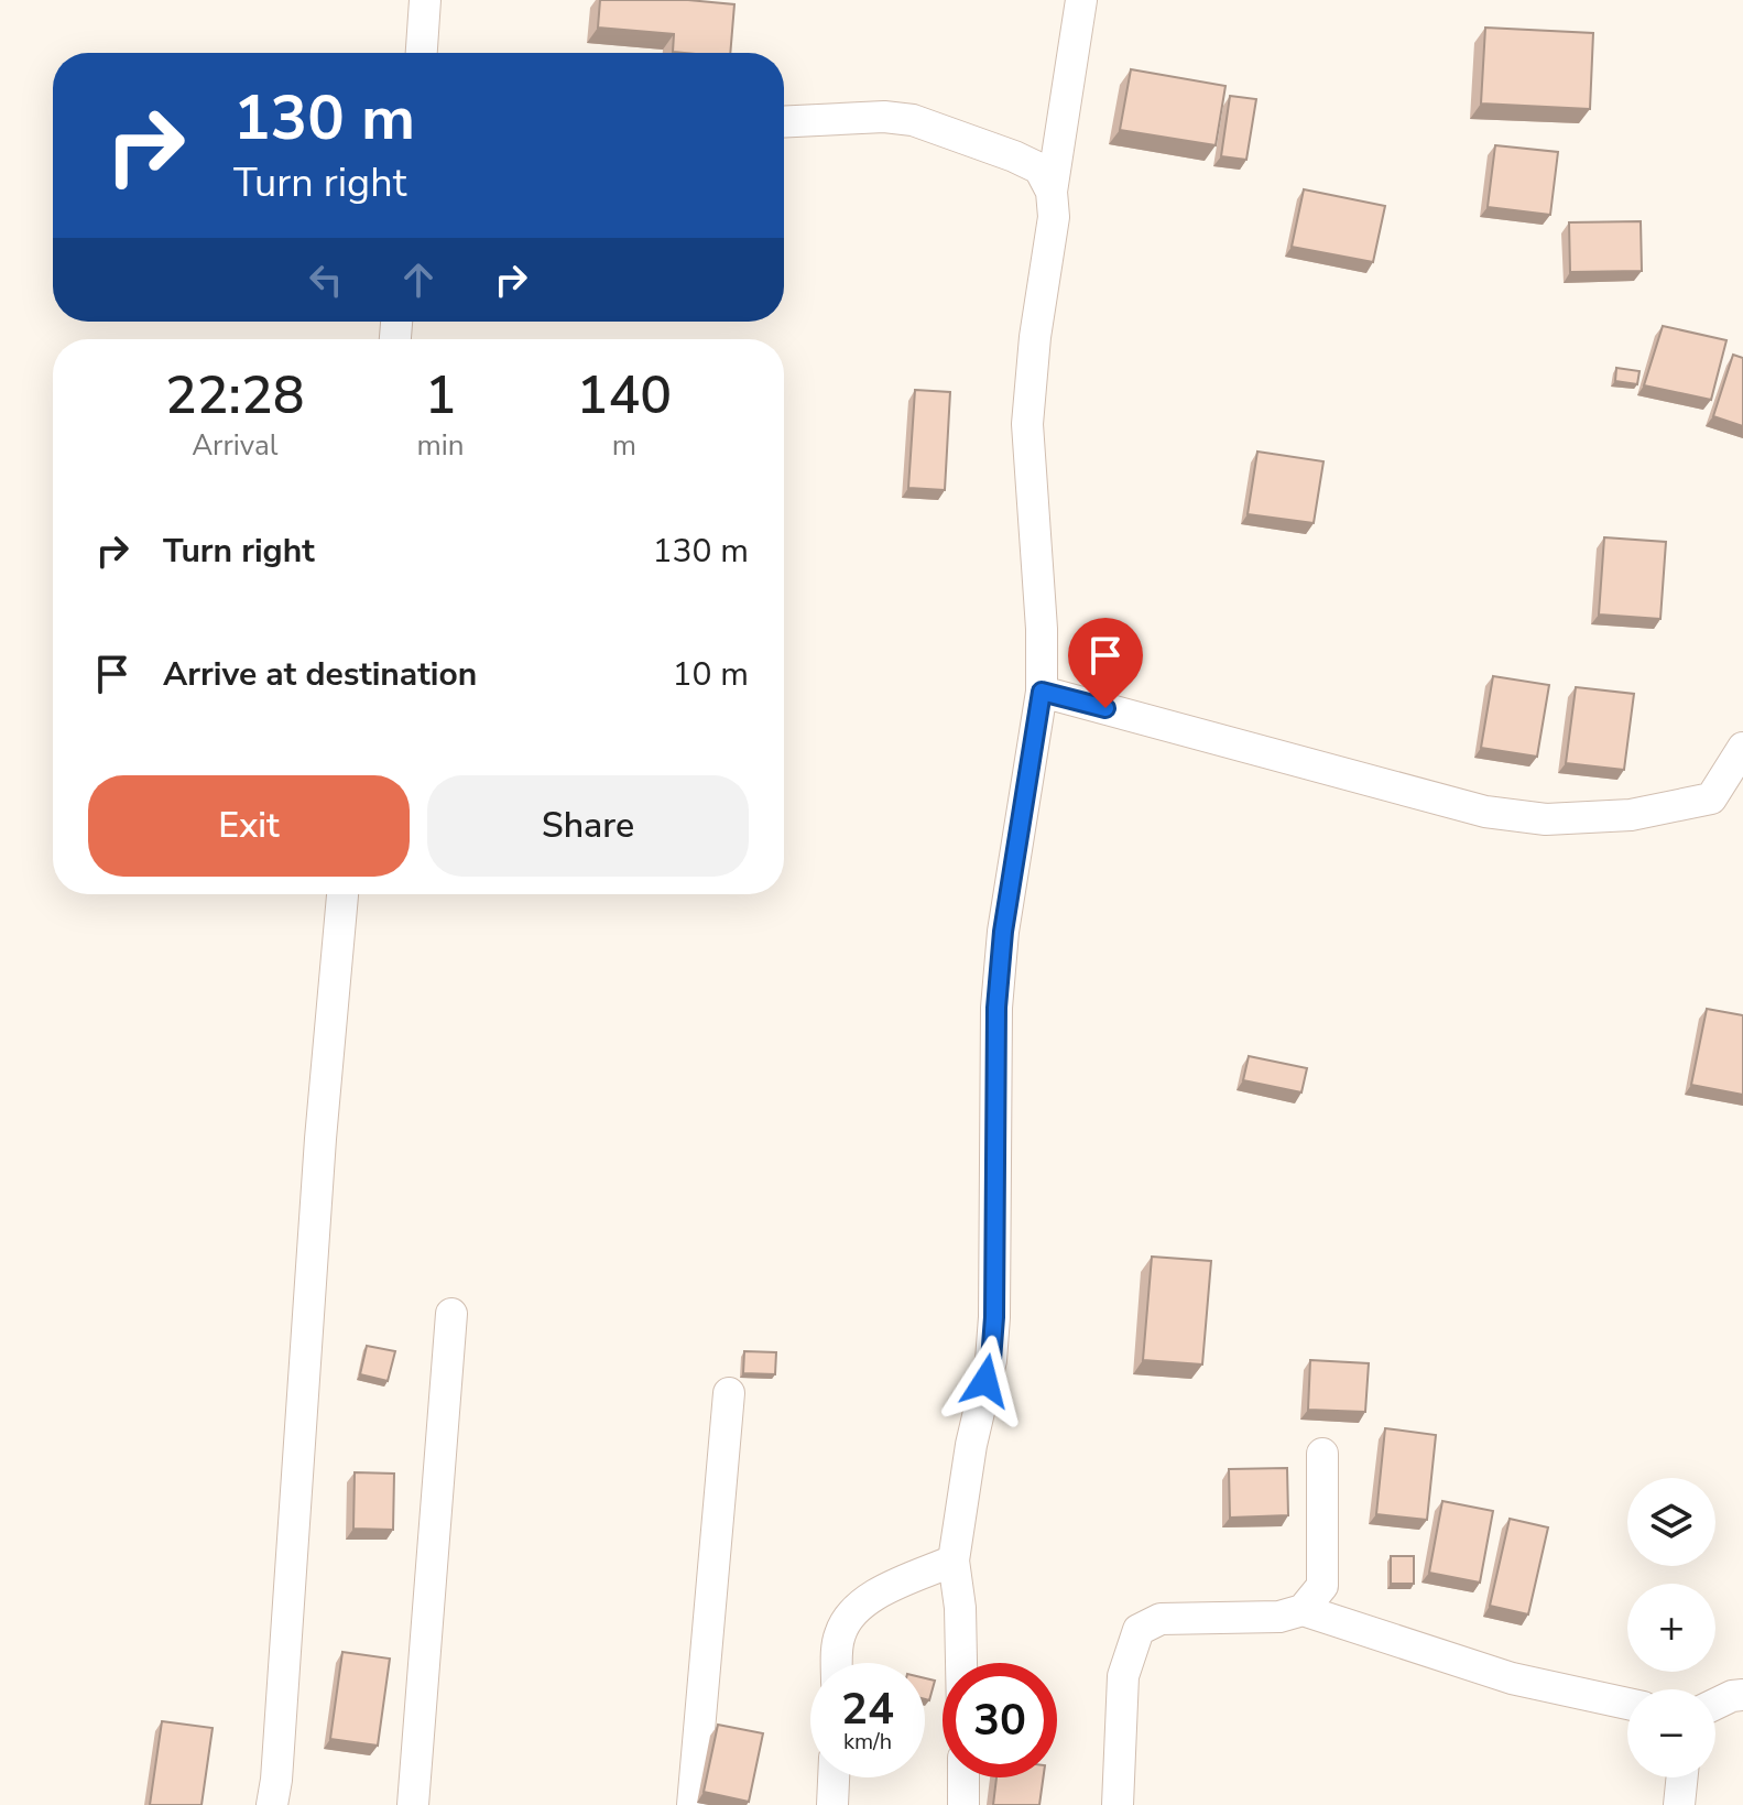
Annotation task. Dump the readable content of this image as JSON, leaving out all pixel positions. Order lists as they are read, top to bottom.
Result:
{
  "page": {
    "turn": ["130 m", "Turn right"],
    "eta": [
      "22:28",
      "Arrival",
      "1",
      "min",
      "140",
      "m"
    ],
    "list": [
      {
        "name": "Turn right",
        "value": "130 m"
      },
      {
        "name": "Arrive at destination",
        "value": "10 m"
      }
    ],
    "buttons": ["Exit", "Share"],
    "map_buttons": ["+", "−"],
    "speed": "24 km/h",
    "limit": "30"
  }
}
